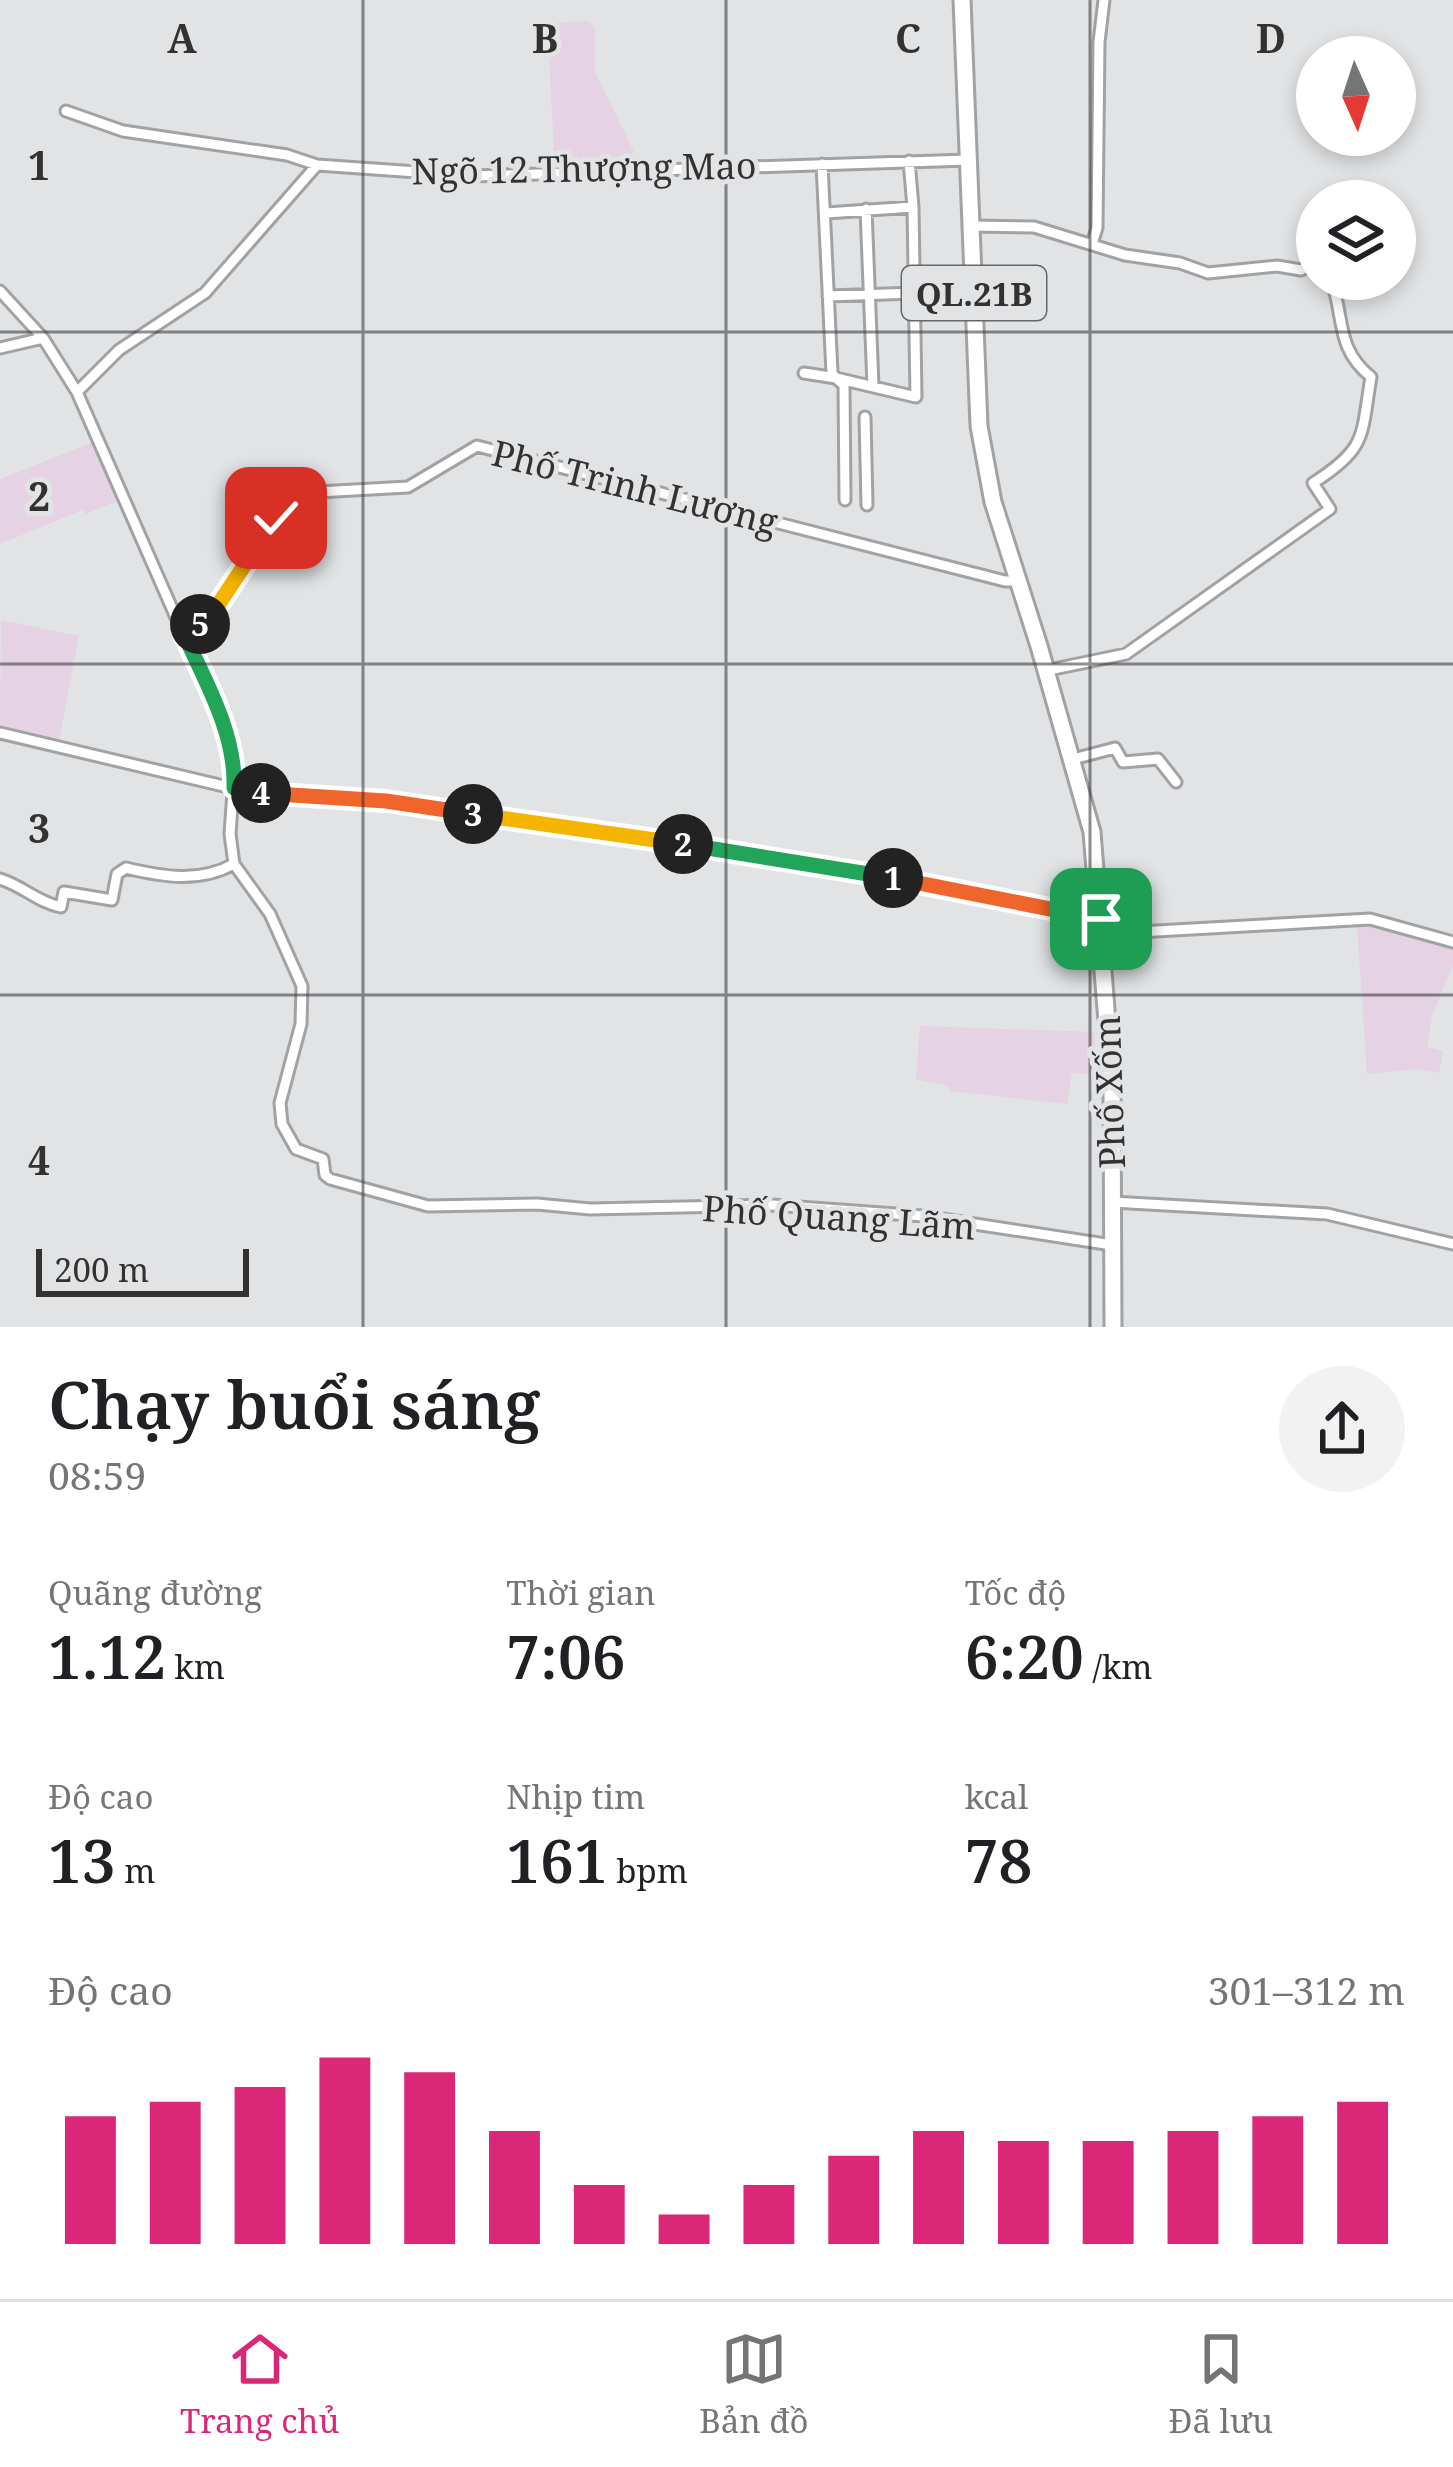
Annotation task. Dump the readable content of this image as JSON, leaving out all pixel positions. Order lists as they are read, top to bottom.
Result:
{
  "streets": {
    "highway": ["QL.21B", "Phố Xốm"],
    "street": ["Ngõ 12 Thượng Mao", "Phố Trinh Lương", "Phố Quang Lãm"]
  },
  "crossings": [
    ["Ngõ 12 Thượng Mao", "QL.21B"],
    ["QL.21B", "Phố Trinh Lương"],
    ["QL.21B", "Phố Xốm"],
    ["Phố Trinh Lương", "Phố Xốm"],
    ["Phố Xốm", "Phố Quang Lãm"]
  ],
  "scale_bar": "200 m",
  "north": "bottom",
  "page": {
    "pins": [
      "5",
      "4",
      "3",
      "2",
      "1"
    ],
    "scale": "200 m",
    "heading": ["Chạy buổi sáng", "08:59"],
    "stats": [
      ["Quãng đường", "1.12 km"],
      ["Thời gian", "7:06"],
      ["Tốc độ", "6:20 /km"],
      ["Độ cao", "13 m"],
      ["Nhịp tim", "161 bpm"],
      ["kcal", "78"]
    ],
    "chart": ["Độ cao", "301–312 m"],
    "tabs": ["Trang chủ", "Bản đồ", "Đã lưu"]
  },
  "grid": {
    "columns": [
      "A",
      "B",
      "C",
      "D"
    ],
    "rows": [
      "1",
      "2",
      "3",
      "4"
    ]
  }
}
